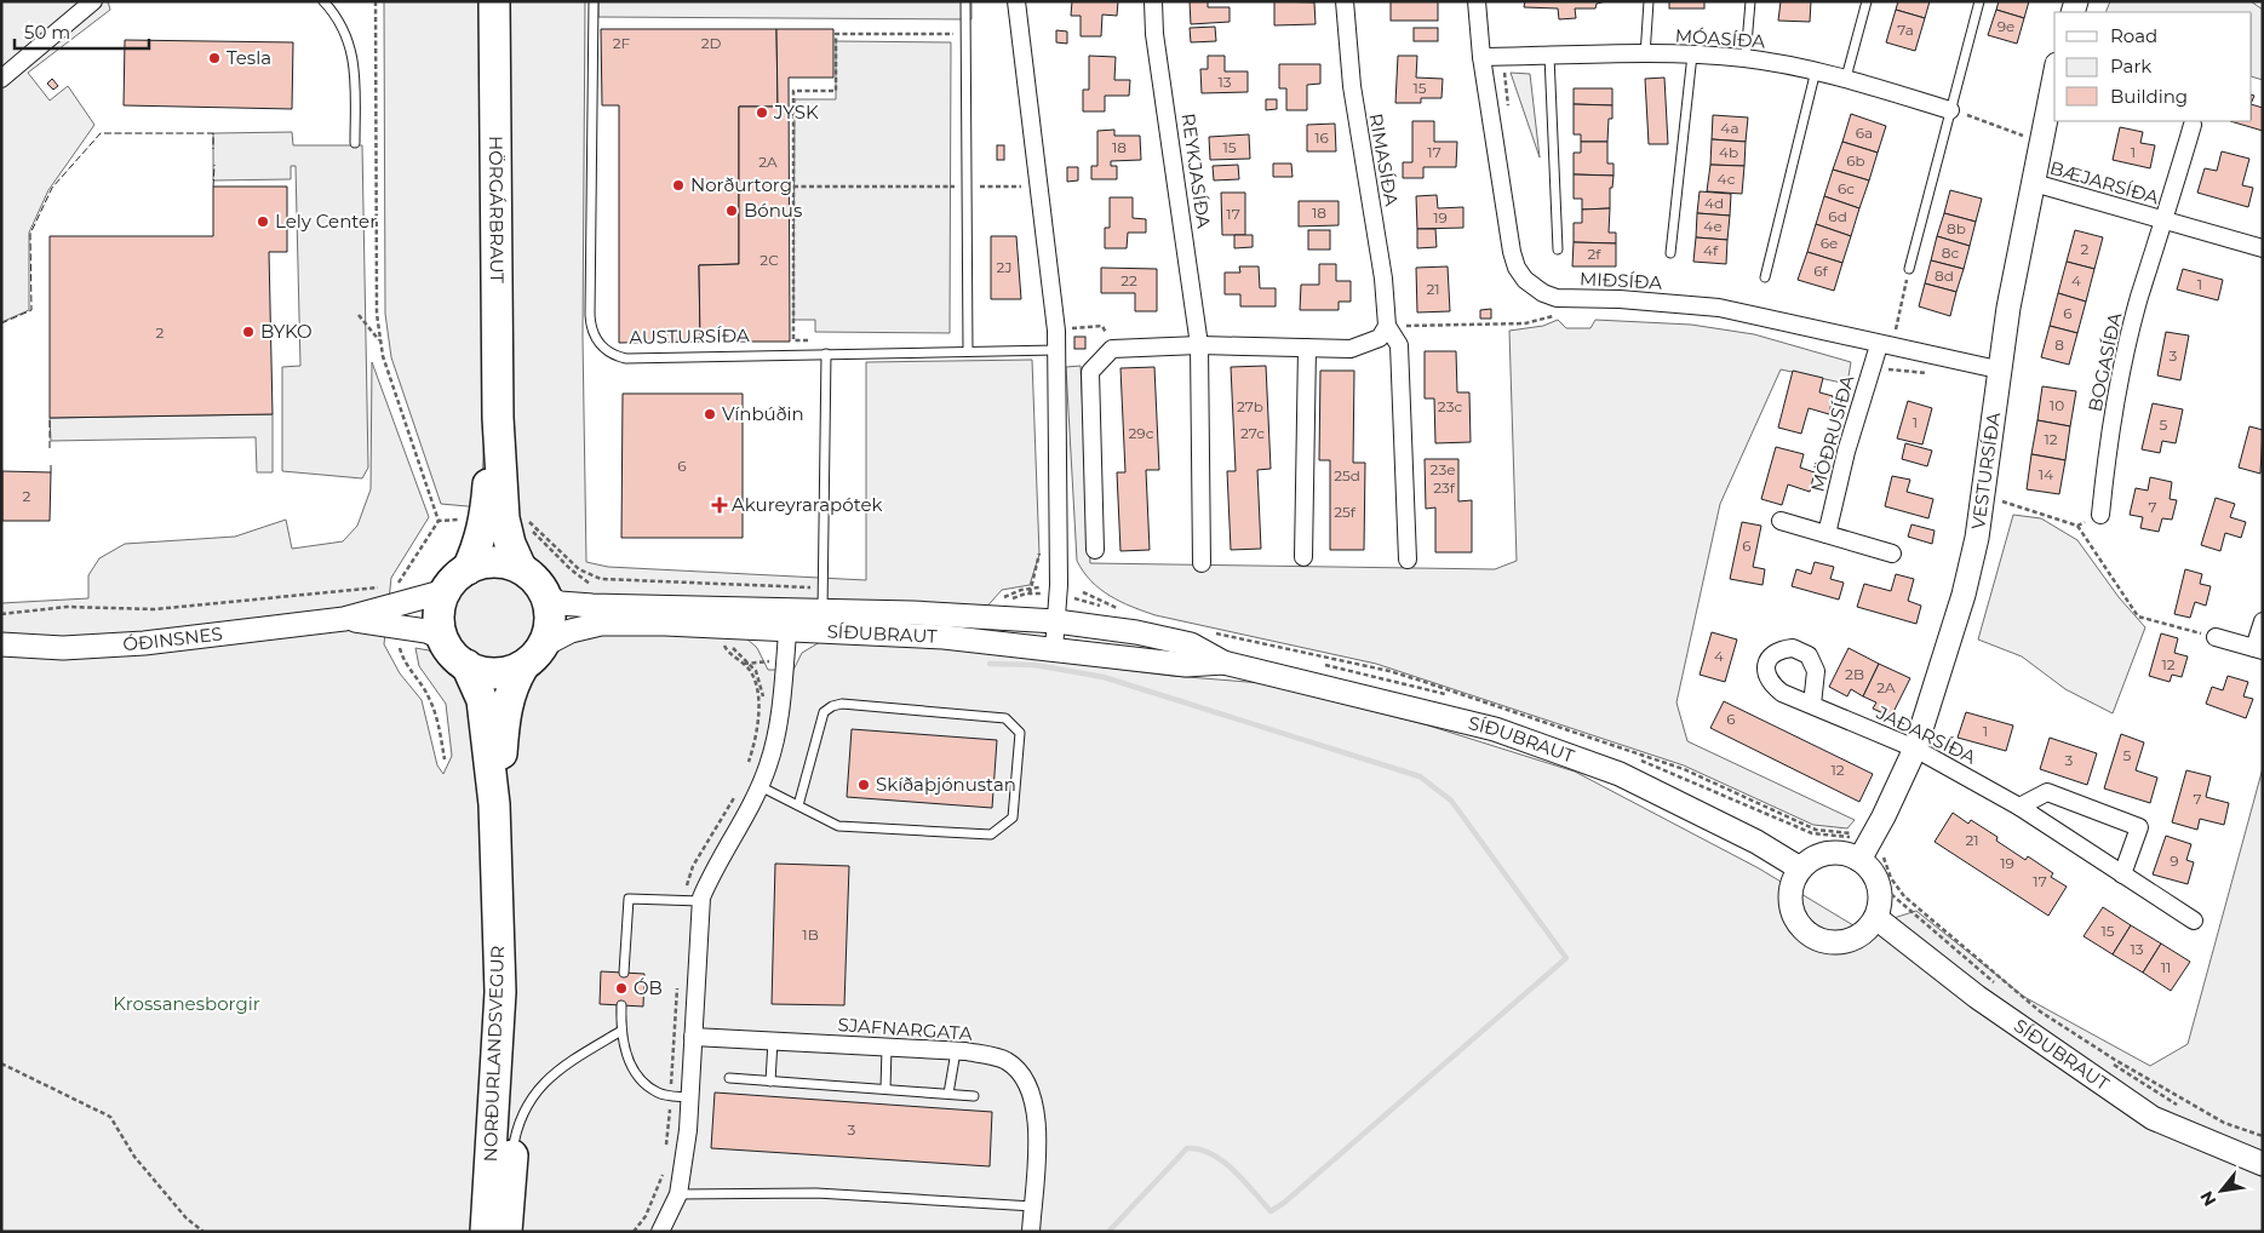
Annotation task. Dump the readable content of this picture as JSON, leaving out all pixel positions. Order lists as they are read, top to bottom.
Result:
{
  "streets": {
    "highway": ["HÖRGÁRBRAUT", "NORÐURLANDSVEGUR"],
    "street": [
      "MÓASÍÐA",
      "RIMASÍÐA",
      "REYKJASÍÐA",
      "BÆJARSÍÐA",
      "MIÐSÍÐA",
      "BOGASÍÐA",
      "MÖÐRUSÍÐA",
      "VESTURSÍÐA",
      "SÍÐUBRAUT",
      "ÓÐINSNES",
      "JAÐARSÍÐA",
      "SJAFNARGATA"
    ],
    "lane": ["AUSTURSÍÐA"]
  },
  "crossings": [
    ["MÓASÍÐA", "MIÐSÍÐA"],
    ["BÆJARSÍÐA", "BOGASÍÐA"],
    ["BÆJARSÍÐA", "VESTURSÍÐA"],
    ["HÖRGÁRBRAUT", "SÍÐUBRAUT"],
    ["HÖRGÁRBRAUT", "ÓÐINSNES"],
    ["HÖRGÁRBRAUT", "NORÐURLANDSVEGUR"],
    ["MIÐSÍÐA", "MÖÐRUSÍÐA"],
    ["MIÐSÍÐA", "VESTURSÍÐA"],
    ["VESTURSÍÐA", "SÍÐUBRAUT"],
    ["VESTURSÍÐA", "JAÐARSÍÐA"],
    ["SÍÐUBRAUT", "ÓÐINSNES"],
    ["SÍÐUBRAUT", "NORÐURLANDSVEGUR"],
    ["ÓÐINSNES", "NORÐURLANDSVEGUR"]
  ],
  "parks": ["Krossanesborgir"],
  "places": {
    "other": [
      "Tesla",
      "JYSK",
      "Norðurtorg",
      "Bónus",
      "Lely Center",
      "BYKO",
      "Vínbúðin",
      "Skíðaþjónustan",
      "ÓB"
    ],
    "health": ["Akureyrarapótek"]
  },
  "house_numbers": [
    "9e",
    "7a",
    "2F",
    "2D",
    "13",
    "15",
    "4a",
    "6a",
    "16",
    "18",
    "15",
    "17",
    "4b",
    "1",
    "6b",
    "2A",
    "4c",
    "6c",
    "4d",
    "18",
    "17",
    "6d",
    "19",
    "4e",
    "8b",
    "6e",
    "2",
    "4f",
    "8c",
    "2f",
    "2C",
    "2J",
    "6f",
    "8d",
    "22",
    "4",
    "1",
    "21",
    "6",
    "2",
    "8",
    "3",
    "10",
    "27b",
    "23c",
    "1",
    "5",
    "29c",
    "27c",
    "12",
    "6",
    "23e",
    "14",
    "25d",
    "23f",
    "2",
    "7",
    "25f",
    "6",
    "4",
    "12",
    "2B",
    "2A",
    "6",
    "1",
    "5",
    "3",
    "12",
    "7",
    "21",
    "9",
    "19",
    "17",
    "15",
    "1B",
    "13",
    "11",
    "3"
  ],
  "legend": ["Road", "Park", "Building"],
  "scale_bar": "50 m",
  "north": "bottom left"
}
